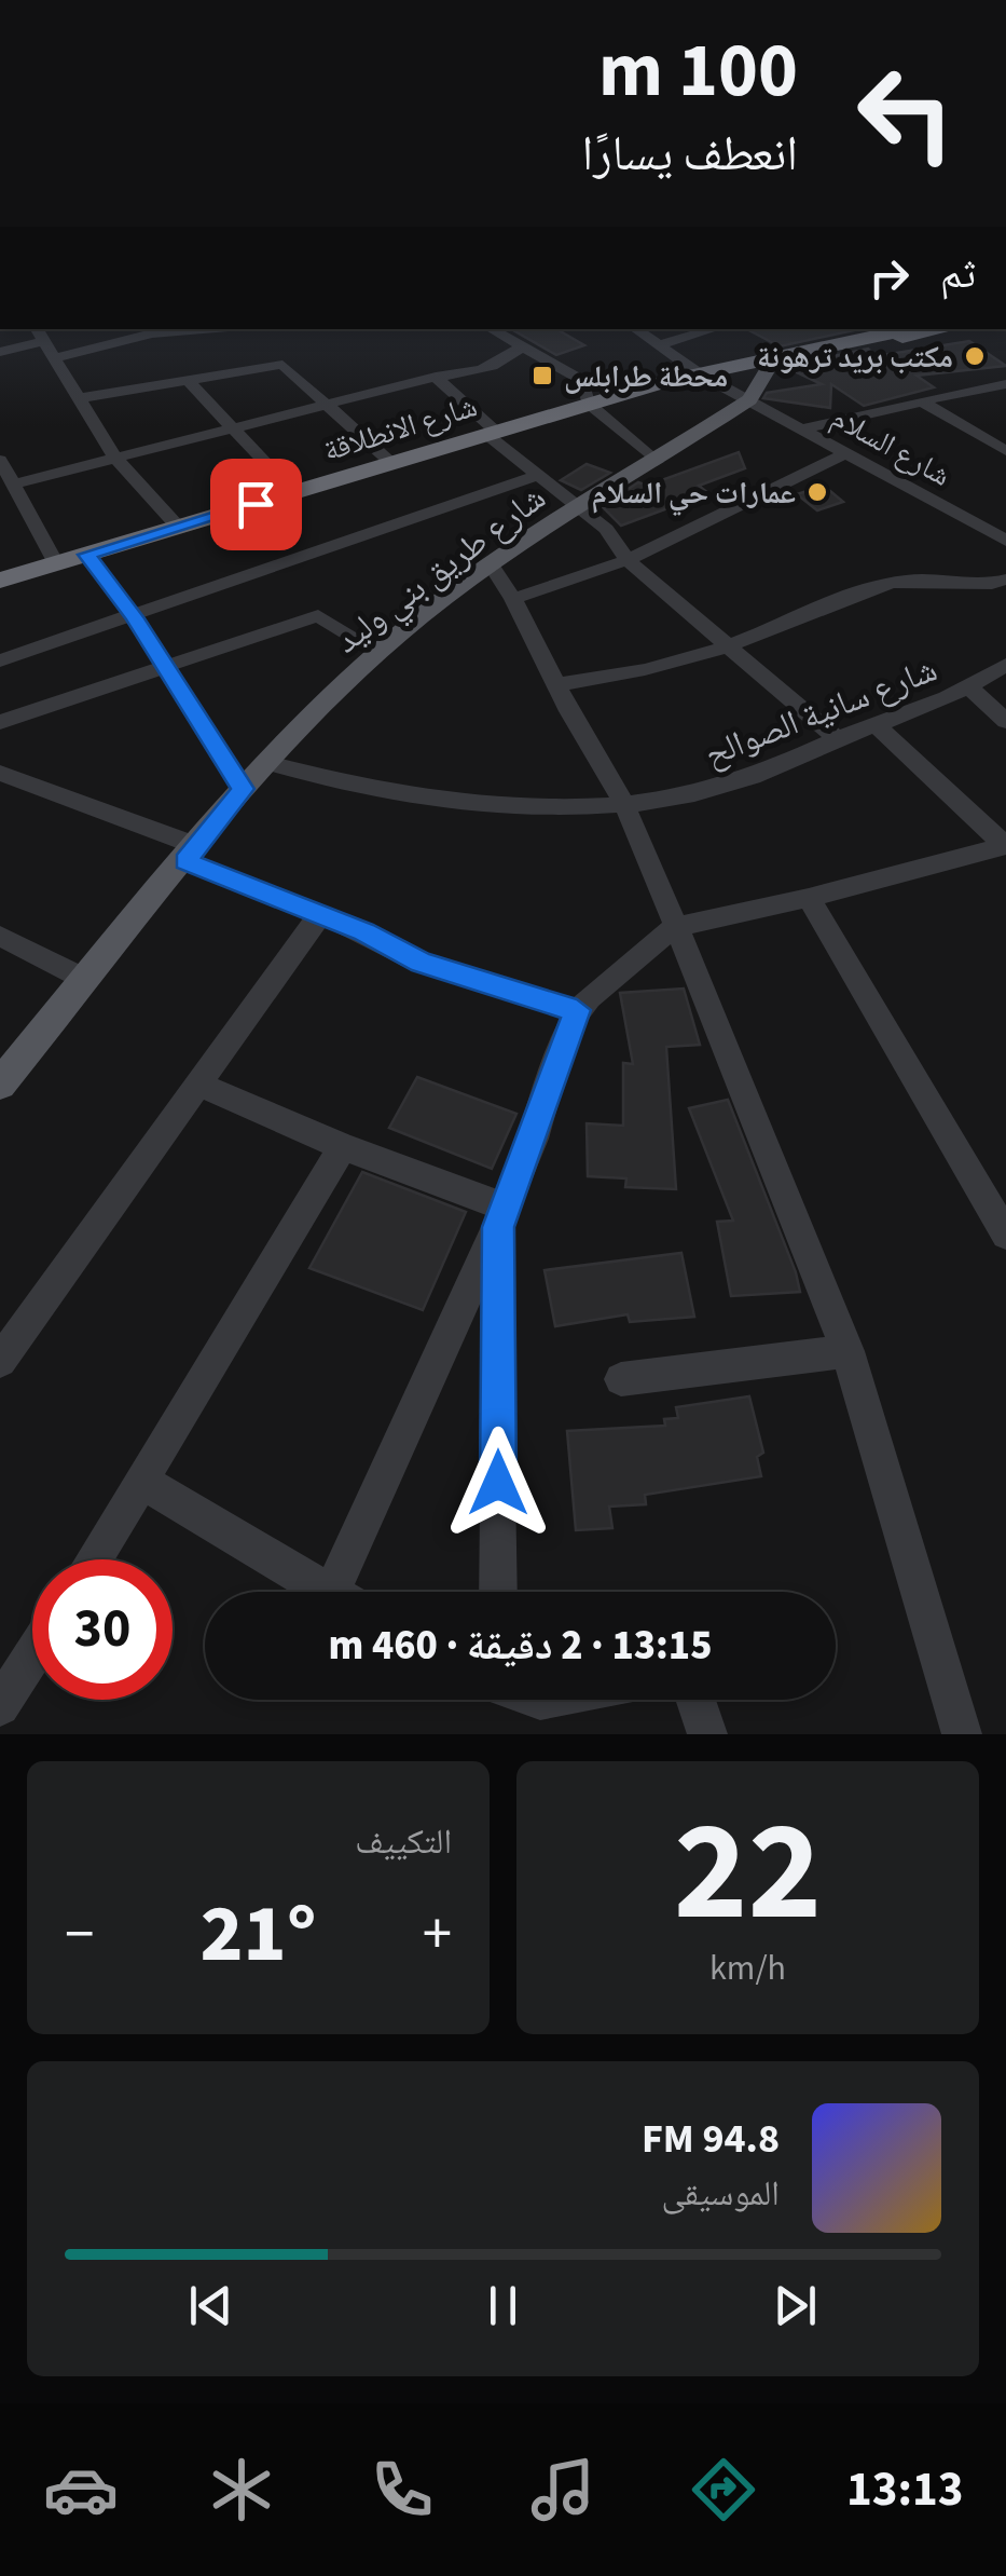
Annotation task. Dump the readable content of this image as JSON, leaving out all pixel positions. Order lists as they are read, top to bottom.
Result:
{
  "streets": {
    "highway": ["شارع الانطلاقة"],
    "main road": ["شارع طريق بني وليد"],
    "street": ["شارع السلام", "شارع سانية الصوالح"]
  },
  "crossings": [
    ["شارع الانطلاقة", "شارع السلام"],
    ["شارع السلام", "شارع طريق بني وليد"],
    ["شارع طريق بني وليد", "شارع سانية الصوالح"]
  ],
  "places": {
    "other": ["مكتب بريد ترهونة", "عمارات حي السلام"],
    "transit": ["محطة طرابلس"]
  },
  "page": {
    "turn": ["100 m", "انعطف يسارًا"],
    "then": "ثم",
    "limit": "30",
    "trip": "13:15 · 2 دقيقة · 460 m",
    "tile": [
      ["22", "km/h"],
      "التكييف"
    ],
    "heat": ["−", "21°", "+"],
    "song": ["94.8 FM", "الموسيقى"],
    "tabs": "13:13"
  }
}
